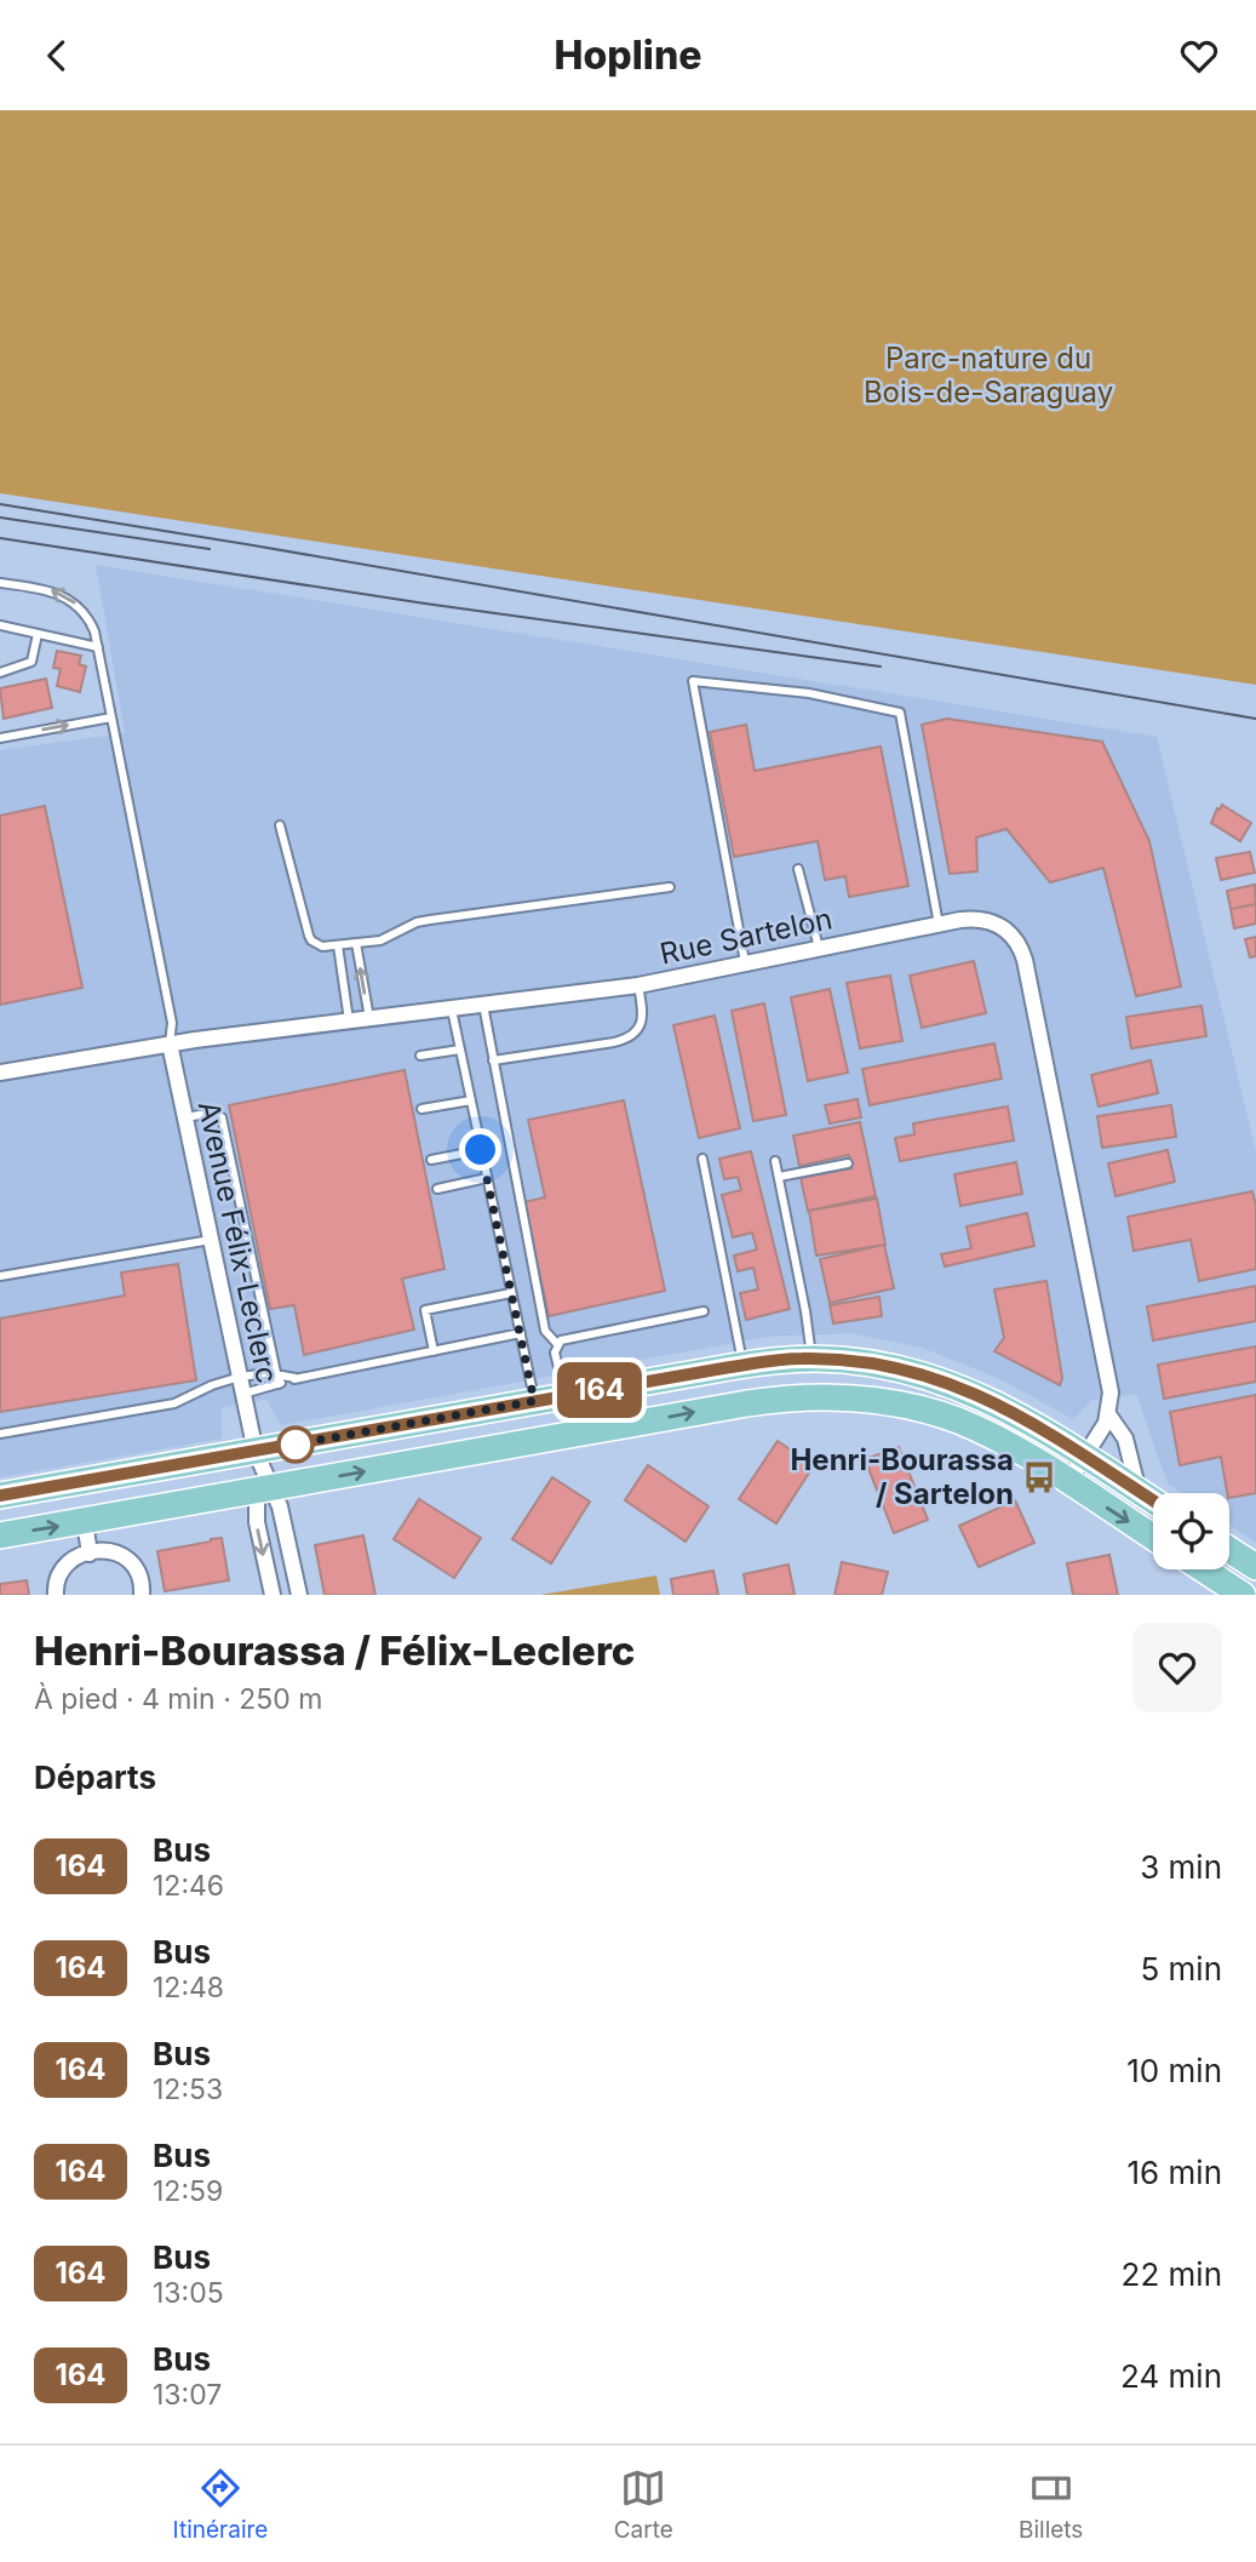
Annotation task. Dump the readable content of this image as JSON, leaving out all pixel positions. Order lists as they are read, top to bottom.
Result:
{
  "streets": {
    "street": ["Rue Sartelon", "Avenue Félix-Leclerc"]
  },
  "crossings": [
    ["Rue Sartelon", "Avenue Félix-Leclerc"]
  ],
  "parks": ["Parc-nature du Bois-de-Saraguay"],
  "places": {
    "bus stop": ["Henri-Bourassa / Sartelon"]
  },
  "lines": ["bus line 164"],
  "page": {
    "header": "Hopline",
    "on_map": "164",
    "heading": [
      ["Henri-Bourassa / Félix-Leclerc", "À pied · 4 min · 250 m"],
      "Départs"
    ],
    "list": [
      {
        "mark": "164",
        "name": "Bus",
        "note": "12:46",
        "value": "3 min"
      },
      {
        "mark": "164",
        "name": "Bus",
        "note": "12:48",
        "value": "5 min"
      },
      {
        "mark": "164",
        "name": "Bus",
        "note": "12:53",
        "value": "10 min"
      },
      {
        "mark": "164",
        "name": "Bus",
        "note": "12:59",
        "value": "16 min"
      },
      {
        "mark": "164",
        "name": "Bus",
        "note": "13:05",
        "value": "22 min"
      },
      {
        "mark": "164",
        "name": "Bus",
        "note": "13:07",
        "value": "24 min"
      }
    ],
    "tabs": ["Itinéraire", "Carte", "Billets"]
  }
}
